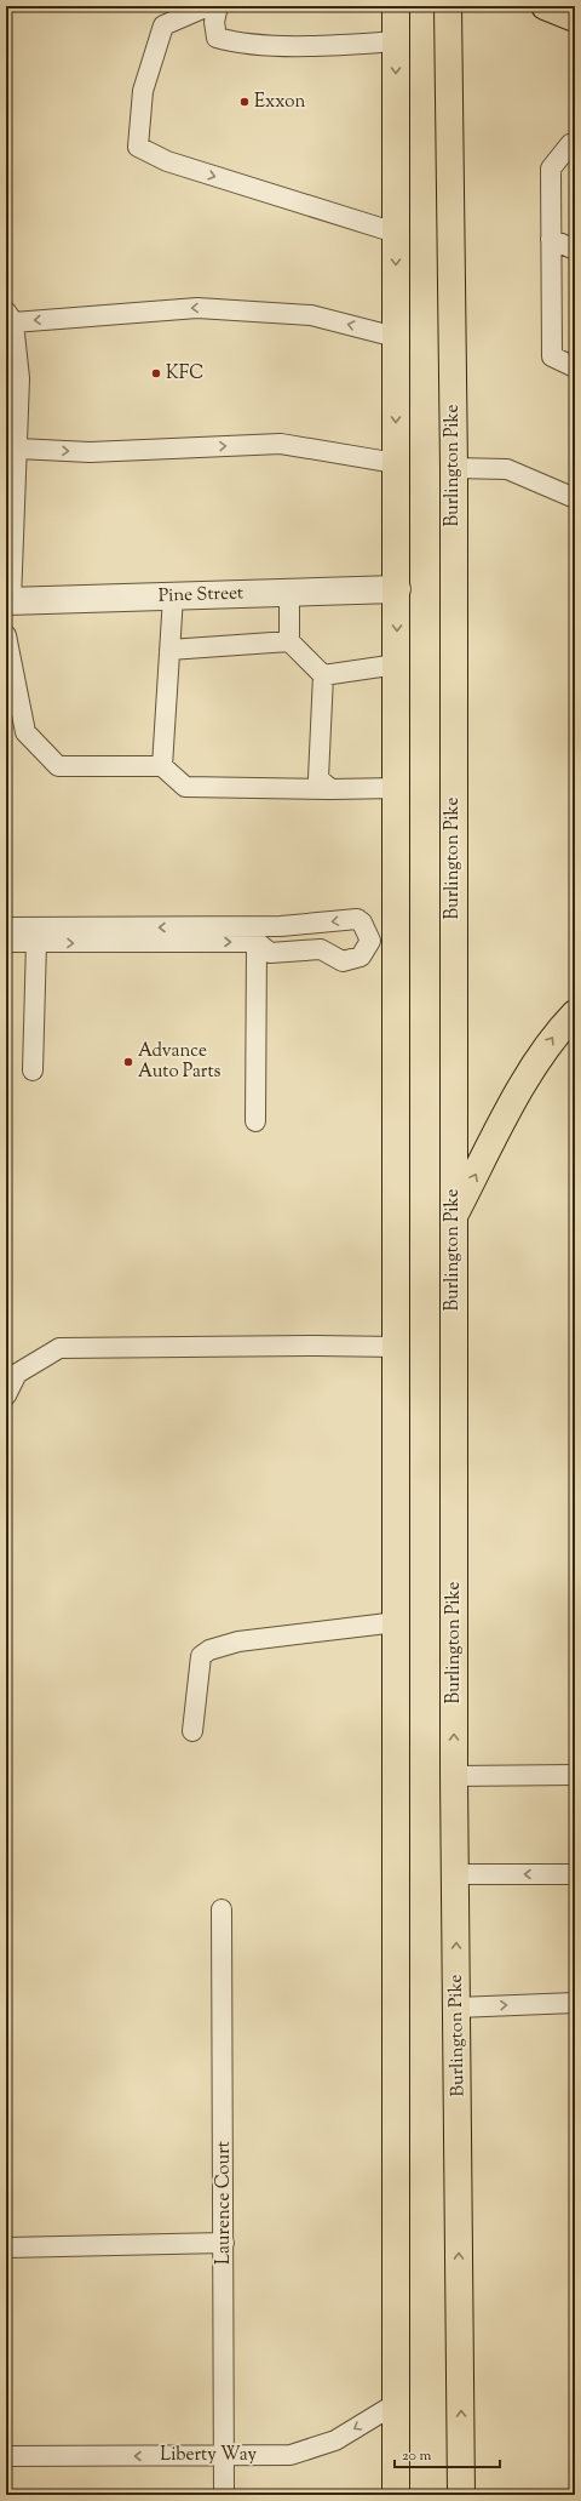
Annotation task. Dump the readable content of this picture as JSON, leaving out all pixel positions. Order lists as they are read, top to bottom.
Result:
{
  "streets": {
    "highway": ["Burlington Pike"],
    "street": ["Pine Street"],
    "lane": ["Laurence Court", "Liberty Way"]
  },
  "crossings": [
    ["Laurence Court", "Liberty Way"]
  ],
  "one_way": ["Liberty Way"],
  "places": ["Exxon", "KFC", "Advance Auto Parts"],
  "scale_bar": "20 m"
}
